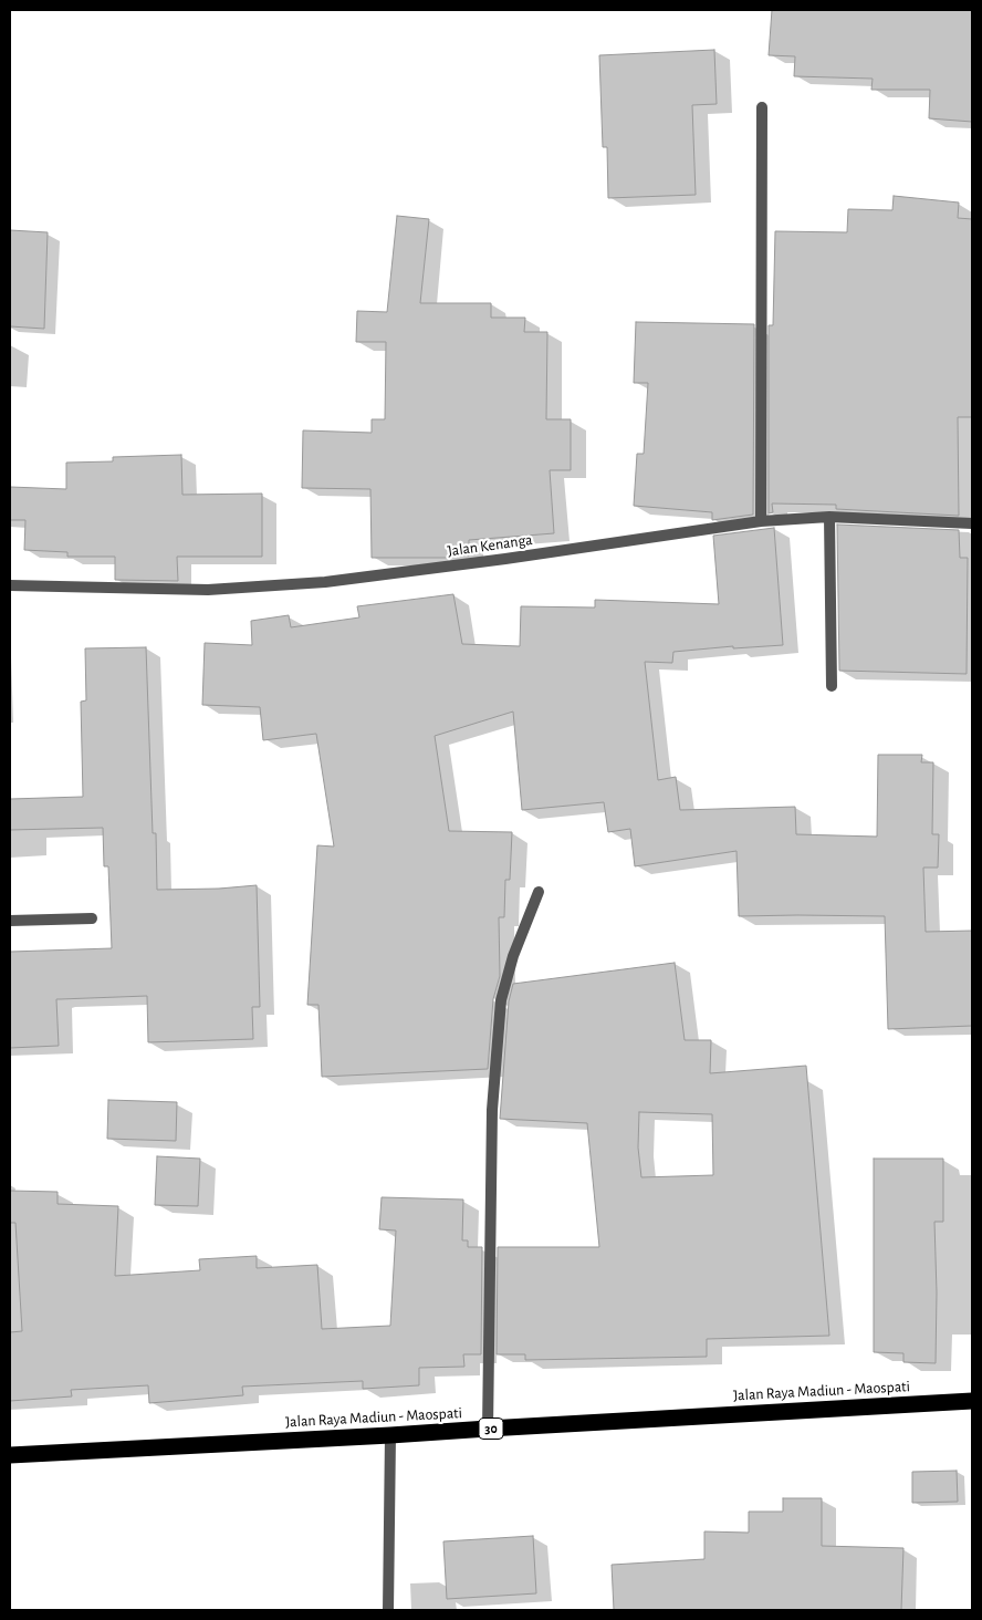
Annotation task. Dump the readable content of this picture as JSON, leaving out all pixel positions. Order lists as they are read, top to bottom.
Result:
{
  "streets": {
    "highway": ["Jalan Raya Madiun - Maospati", "30"],
    "street": ["Jalan Kenanga"]
  }
}
